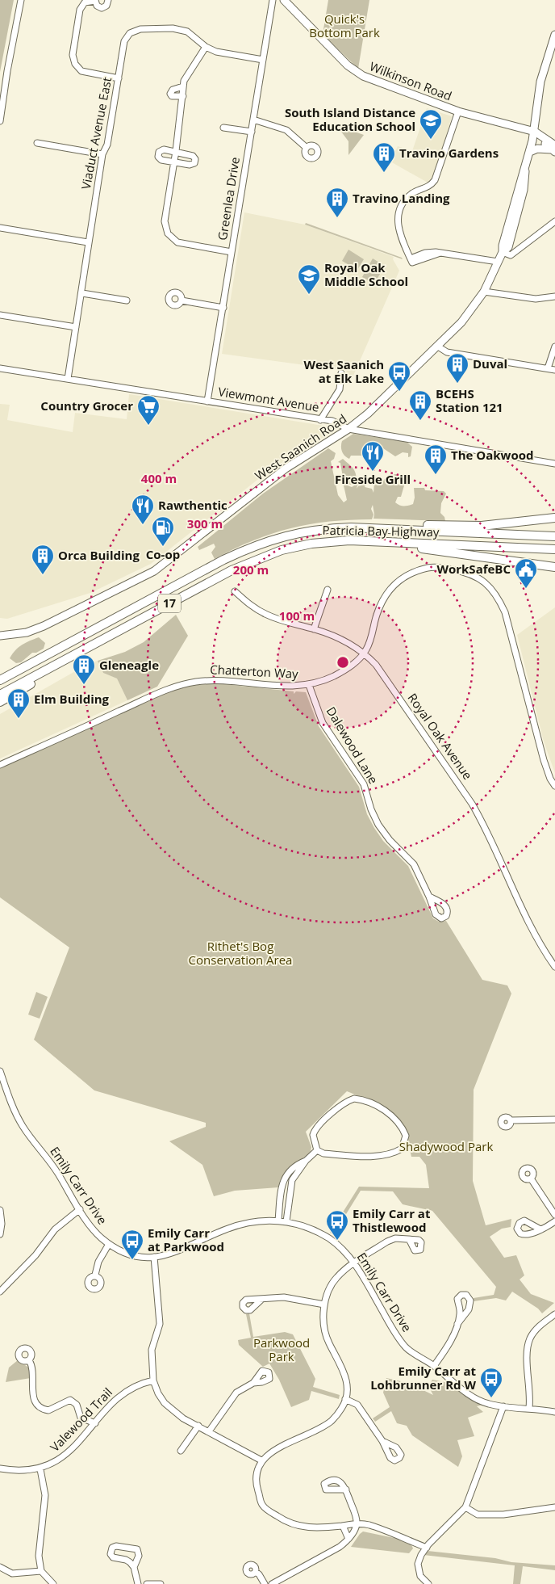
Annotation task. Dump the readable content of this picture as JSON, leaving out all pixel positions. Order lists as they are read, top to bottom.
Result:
{
  "streets": {
    "highway": ["Patricia Bay Highway", "17"],
    "main road": ["Wilkinson Road", "West Saanich Road"],
    "street": [
      "Viaduct Avenue East",
      "Greenlea Drive",
      "Viewmont Avenue",
      "Chatterton Way",
      "Royal Oak Avenue",
      "Dalewood Lane",
      "Emily Carr Drive",
      "Valewood Trail"
    ]
  },
  "crossings": [
    ["Wilkinson Road", "West Saanich Road"],
    ["Viaduct Avenue East", "Greenlea Drive"],
    ["Viaduct Avenue East", "Viewmont Avenue"],
    ["Greenlea Drive", "Viewmont Avenue"],
    ["Viewmont Avenue", "West Saanich Road"],
    ["Chatterton Way", "Royal Oak Avenue"],
    ["Chatterton Way", "Dalewood Lane"]
  ],
  "parks": [
    "Quick's Bottom Park",
    "Rithet's Bog Conservation Area",
    "Shadywood Park",
    "Parkwood Park"
  ],
  "places": {
    "school or university": ["South Island Distance Education School", "Royal Oak Middle School"],
    "building": [
      "Travino Gardens",
      "Travino Landing",
      "Duval",
      "BCEHS Station 121",
      "The Oakwood",
      "Orca Building",
      "Gleneagle",
      "Elm Building"
    ],
    "bus stop": [
      "West Saanich at Elk Lake",
      "Emily Carr at Thistlewood",
      "Emily Carr at Parkwood",
      "Emily Carr at Lohbrunner Rd W"
    ],
    "supermarket": ["Country Grocer"],
    "restaurant": ["Fireside Grill", "Rawthentic"],
    "fuel station": ["Co-op"],
    "public building": ["WorkSafeBC"]
  },
  "rings": [
    "400 m",
    "300 m",
    "200 m",
    "100 m"
  ]
}
